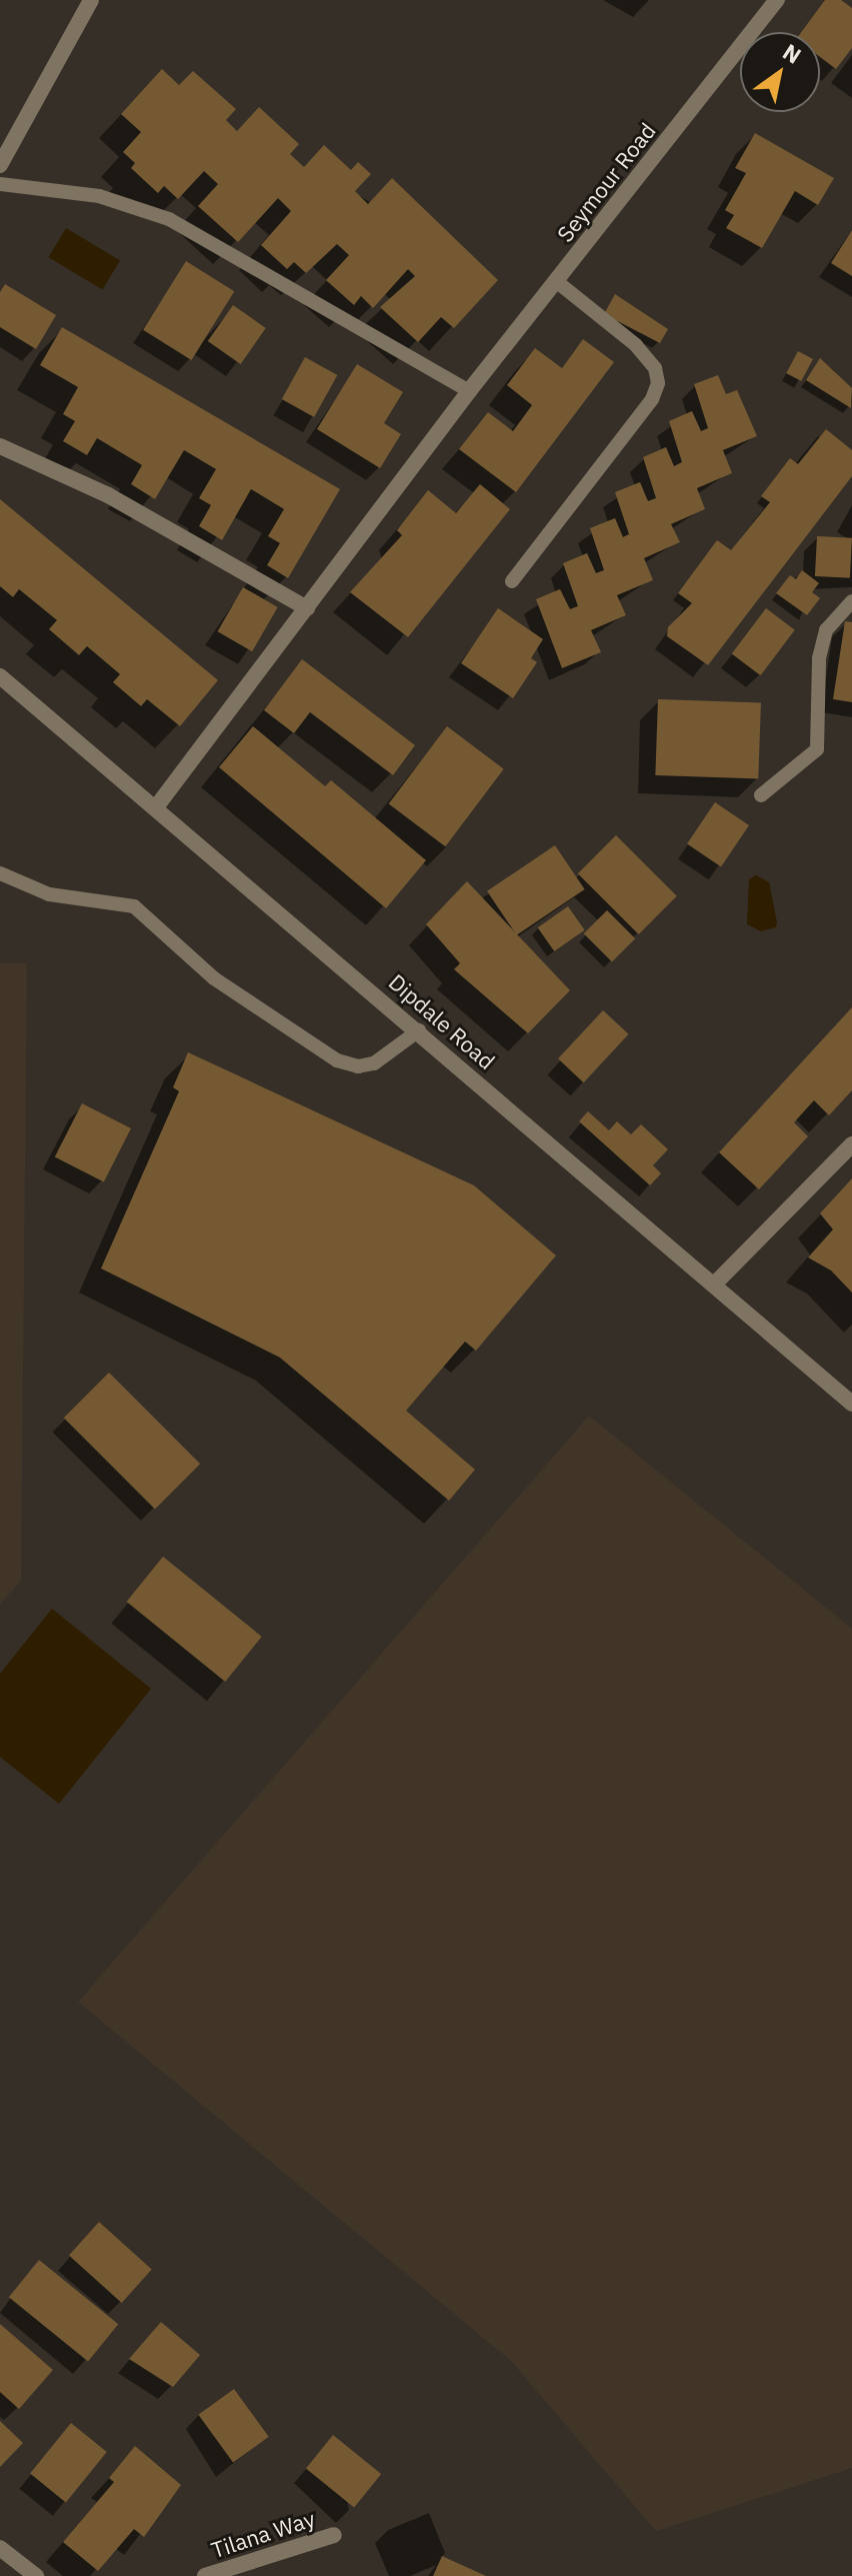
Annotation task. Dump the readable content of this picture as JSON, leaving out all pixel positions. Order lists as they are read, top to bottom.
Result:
{
  "streets": {
    "street": ["Seymour Road", "Dipdale Road", "Tilana Way"]
  },
  "crossings": [
    ["Seymour Road", "Dipdale Road"]
  ],
  "north": "top right"
}
